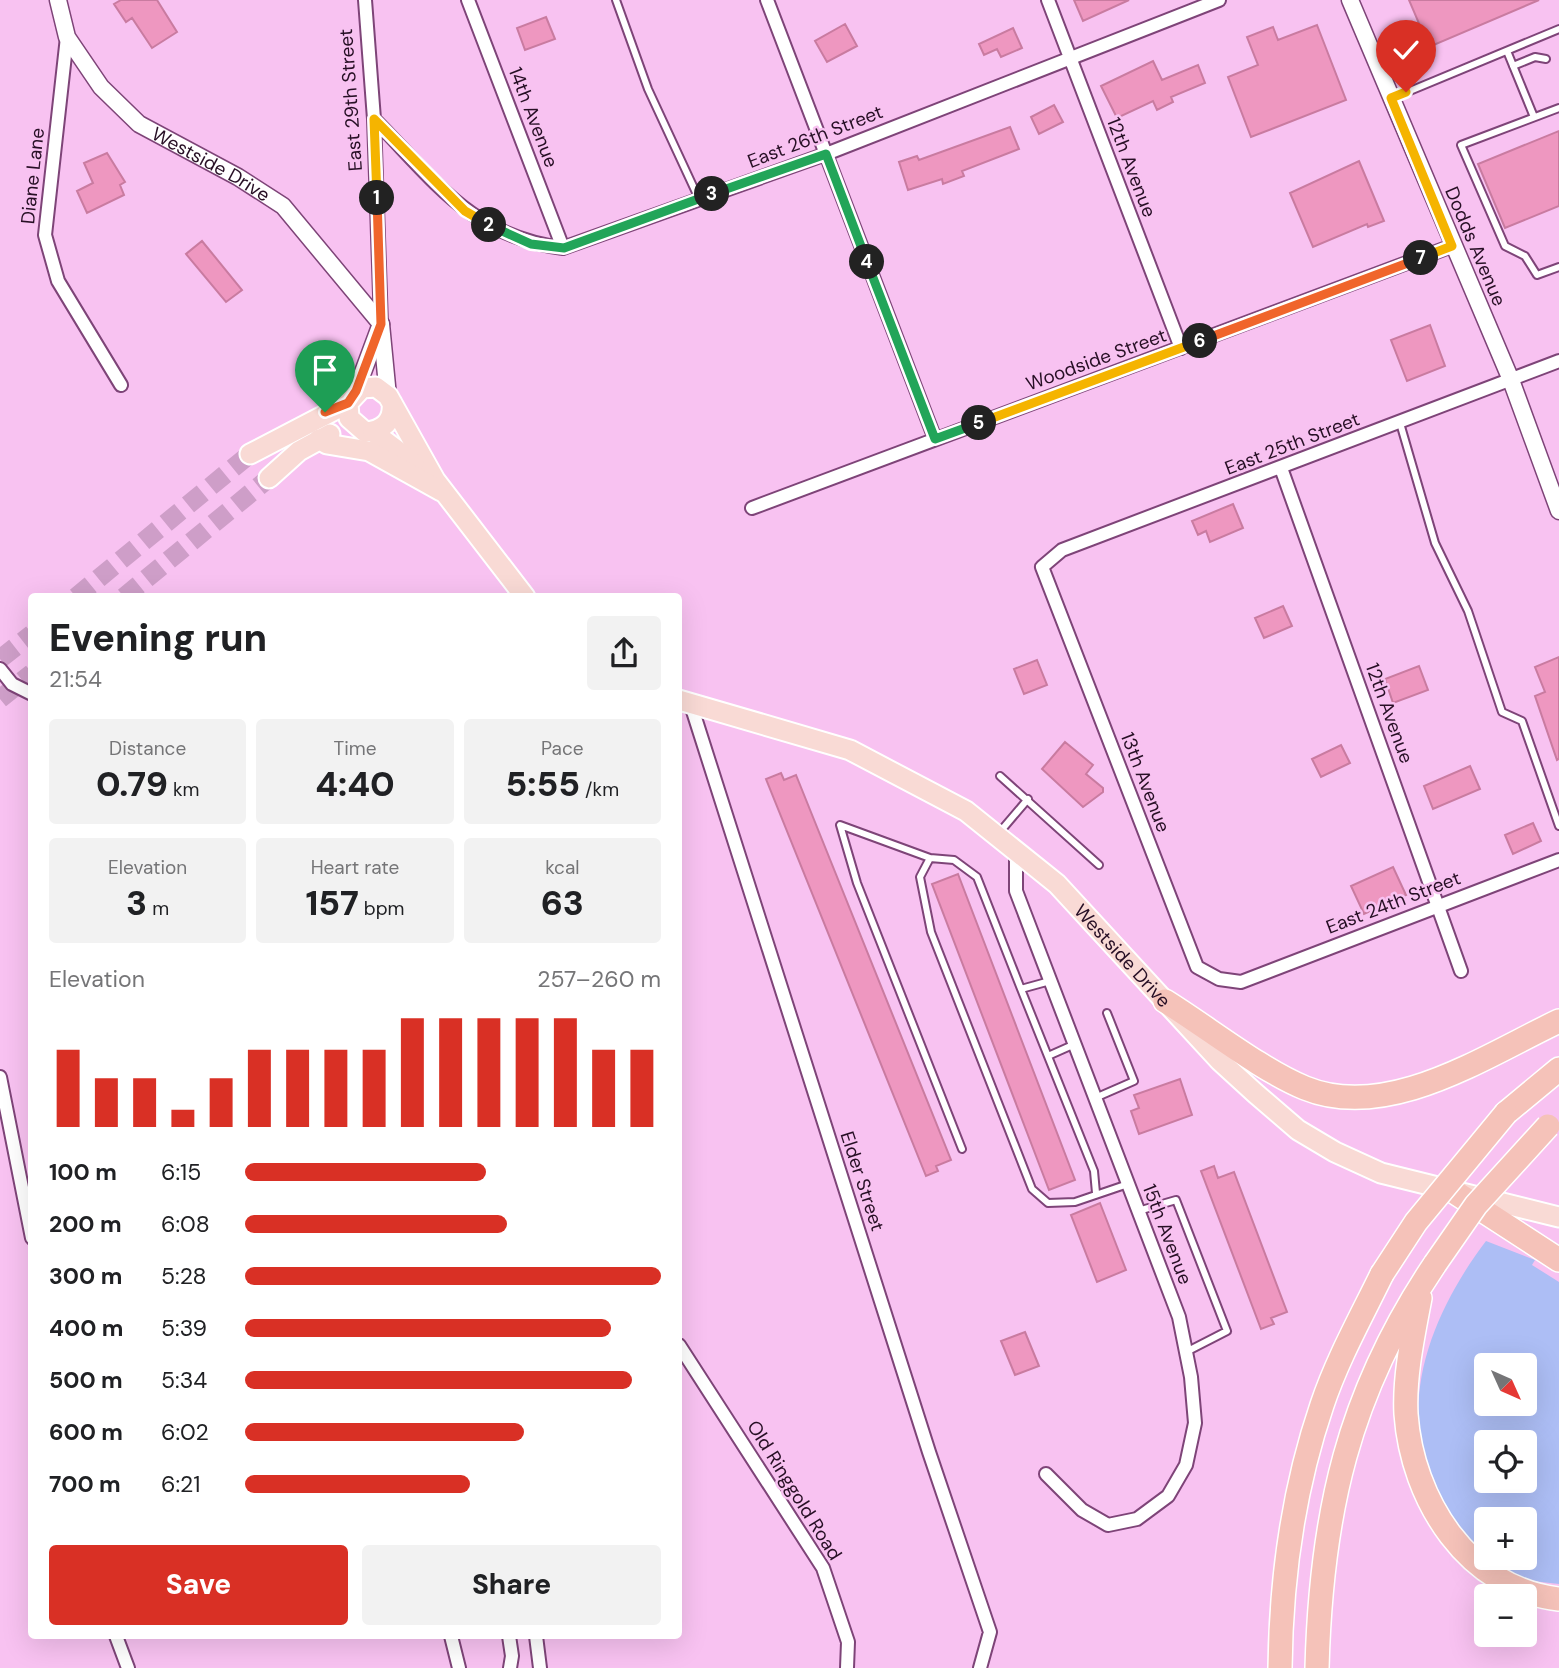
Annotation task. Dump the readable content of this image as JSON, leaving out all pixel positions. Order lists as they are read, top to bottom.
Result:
{
  "streets": {
    "main road": ["Westside Drive"],
    "street": [
      "East 29th Street",
      "14th Avenue",
      "East 26th Street",
      "12th Avenue",
      "Diane Lane",
      "Dodds Avenue",
      "Woodside Street",
      "East 25th Street",
      "13th Avenue",
      "East 24th Street",
      "Elder Street",
      "15th Avenue",
      "Old Ringgold Road"
    ]
  },
  "crossings": [
    ["East 29th Street", "East 26th Street"],
    ["East 29th Street", "Westside Drive"],
    ["14th Avenue", "East 26th Street"],
    ["East 26th Street", "12th Avenue"],
    ["Westside Drive", "Diane Lane"],
    ["Westside Drive", "Elder Street"],
    ["Westside Drive", "15th Avenue"],
    ["12th Avenue", "Woodside Street"],
    ["12th Avenue", "East 25th Street"],
    ["12th Avenue", "East 24th Street"],
    ["Dodds Avenue", "Woodside Street"],
    ["Dodds Avenue", "East 25th Street"],
    ["East 25th Street", "13th Avenue"],
    ["13th Avenue", "East 24th Street"]
  ],
  "north": "bottom right",
  "page": {
    "pins": [
      "3",
      "1",
      "2",
      "7",
      "4",
      "6",
      "5"
    ],
    "heading": ["Evening run", "21:54"],
    "stats": [
      ["Distance", "0.79 km"],
      ["Time", "4:40"],
      ["Pace", "5:55 /km"],
      ["Elevation", "3 m"],
      ["Heart rate", "157 bpm"],
      ["kcal", "63"]
    ],
    "chart": ["Elevation", "257–260 m"],
    "list": [
      {
        "name": "100 m",
        "note": "6:15"
      },
      {
        "name": "200 m",
        "note": "6:08"
      },
      {
        "name": "300 m",
        "note": "5:28"
      },
      {
        "name": "400 m",
        "note": "5:39"
      },
      {
        "name": "500 m",
        "note": "5:34"
      },
      {
        "name": "600 m",
        "note": "6:02"
      },
      {
        "name": "700 m",
        "note": "6:21"
      }
    ],
    "map_buttons": ["+", "−"],
    "buttons": ["Save", "Share"]
  }
}
